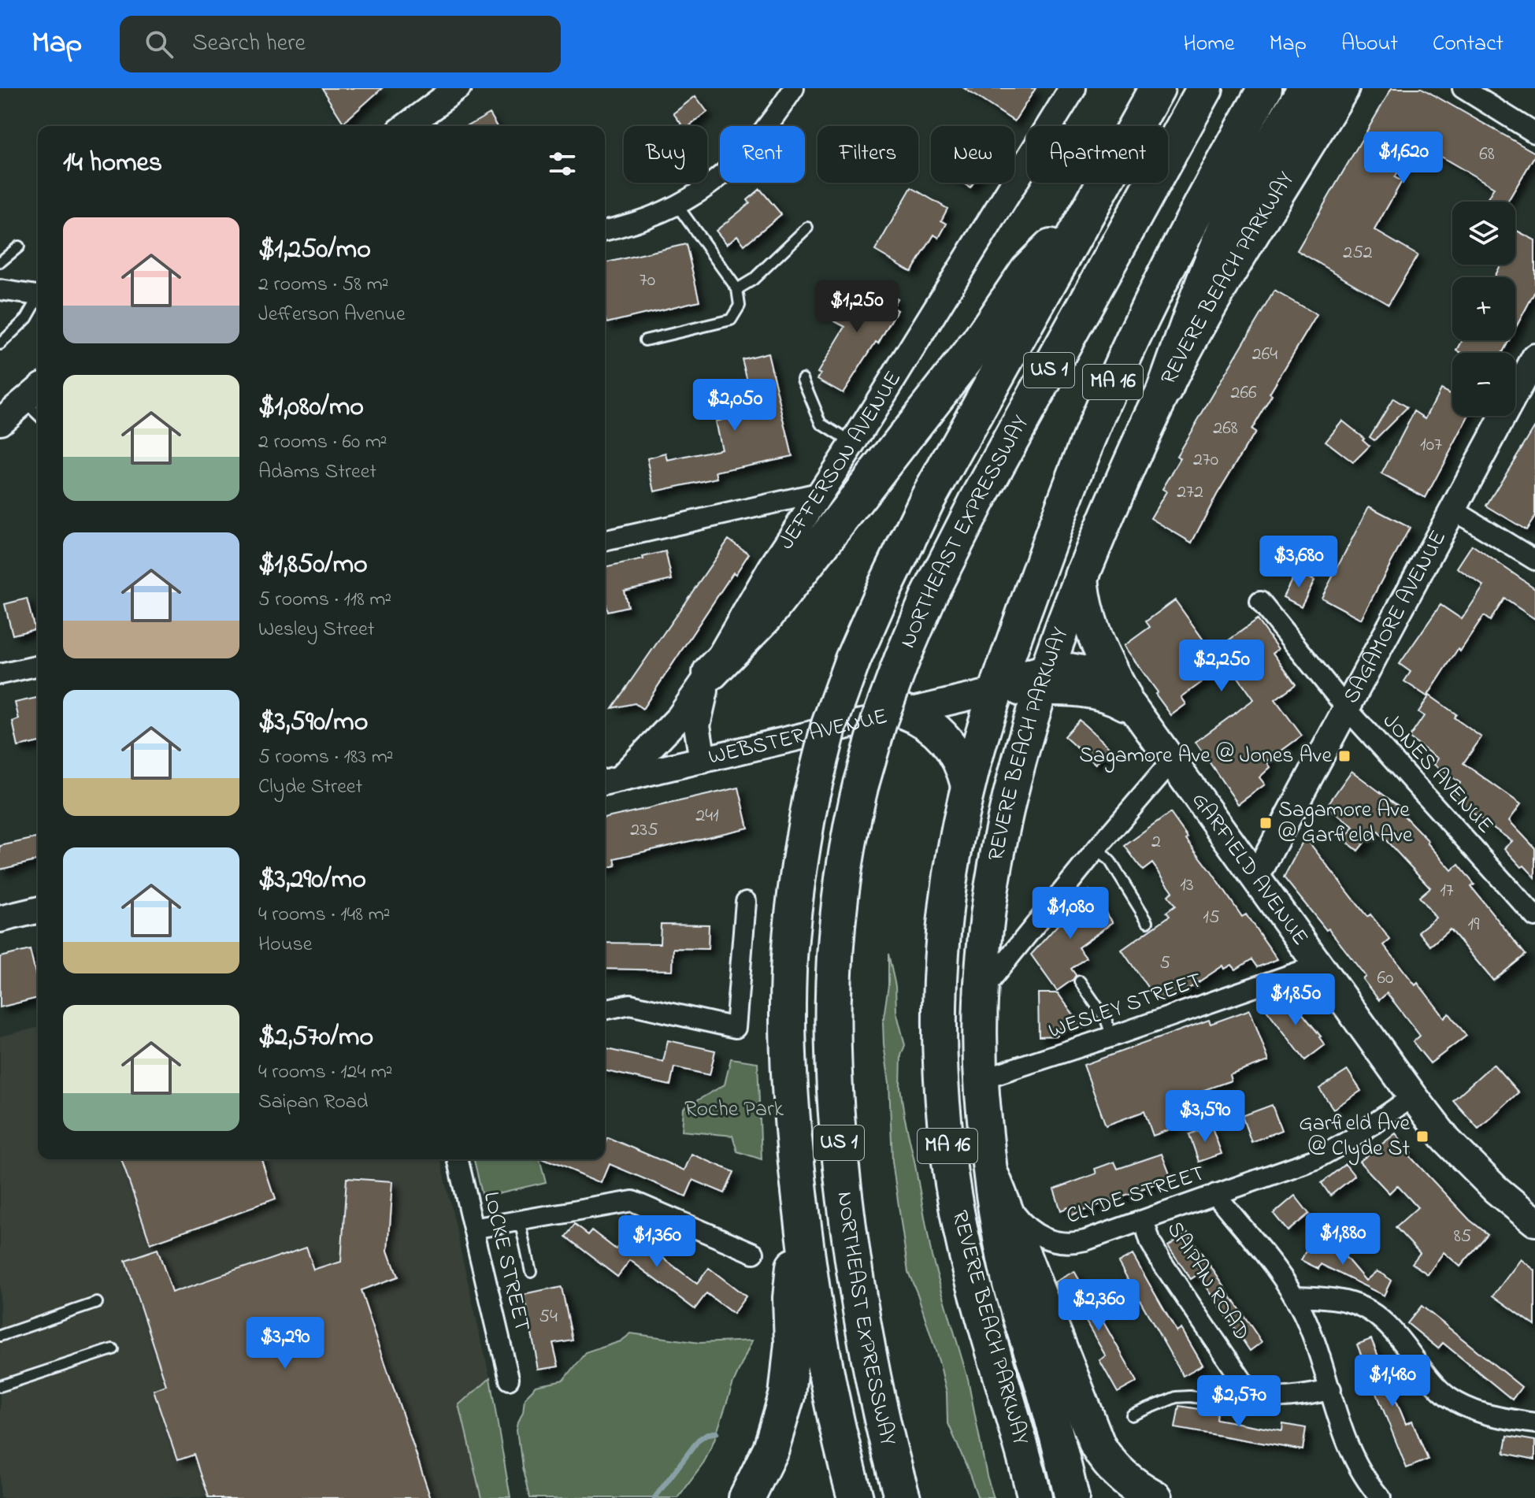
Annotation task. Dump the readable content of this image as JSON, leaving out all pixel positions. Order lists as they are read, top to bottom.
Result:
{
  "streets": {
    "highway": [
      "REVERE BEACH PARKWAY",
      "US 1",
      "MA 16",
      "NORTHEAST EXPRESSWAY"
    ],
    "main road": ["GARFIELD AVENUE"],
    "street": [
      "JEFFERSON AVENUE",
      "SAGAMORE AVENUE",
      "WEBSTER AVENUE",
      "JONES AVENUE",
      "WESLEY STREET",
      "CLYDE STREET",
      "LOCKE STREET",
      "SAIPAN ROAD"
    ]
  },
  "crossings": [
    ["REVERE BEACH PARKWAY", "WEBSTER AVENUE"],
    ["REVERE BEACH PARKWAY", "GARFIELD AVENUE"],
    ["REVERE BEACH PARKWAY", "WESLEY STREET"],
    ["REVERE BEACH PARKWAY", "CLYDE STREET"],
    ["JEFFERSON AVENUE", "WEBSTER AVENUE"],
    ["SAGAMORE AVENUE", "JONES AVENUE"],
    ["SAGAMORE AVENUE", "GARFIELD AVENUE"],
    ["WEBSTER AVENUE", "GARFIELD AVENUE"],
    ["GARFIELD AVENUE", "WESLEY STREET"],
    ["GARFIELD AVENUE", "CLYDE STREET"],
    ["CLYDE STREET", "SAIPAN ROAD"]
  ],
  "parks": ["Roche Park"],
  "places": {
    "transit": ["Sagamore Ave @ Jones Ave", "Sagamore Ave @ Garfield Ave", "Garfield Ave @ Clyde St"]
  },
  "house_numbers": [
    "68",
    "252",
    "70",
    "264",
    "266",
    "268",
    "107",
    "270",
    "272",
    "241",
    "235",
    "2",
    "13",
    "17",
    "15",
    "19",
    "5",
    "60",
    "85",
    "54"
  ],
  "page": {
    "header": "Map",
    "search": "Search here",
    "nav": [
      "Home",
      "Map",
      "About",
      "Contact"
    ],
    "chip": [
      "Buy",
      "Rent",
      "Filters",
      "New",
      "Apartment"
    ],
    "heading": "14 homes",
    "price": [
      "$1,620",
      "$1,250",
      "$2,050",
      "$3,680",
      "$2,250",
      "$1,080",
      "$1,850",
      "$3,590",
      "$1,880",
      "$1,360",
      "$2,360",
      "$3,290",
      "$1,480",
      "$2,570"
    ],
    "map_buttons": ["+", "−"],
    "list": [
      {
        "name": "$1,250/mo",
        "note": "2 rooms · 58 m² · Jefferson Avenue"
      },
      {
        "name": "$1,080/mo",
        "note": "2 rooms · 60 m² · Adams Street"
      },
      {
        "name": "$1,850/mo",
        "note": "5 rooms · 118 m² · Wesley Street"
      },
      {
        "name": "$3,590/mo",
        "note": "5 rooms · 183 m² · Clyde Street"
      },
      {
        "name": "$3,290/mo",
        "note": "4 rooms · 148 m² · House"
      },
      {
        "name": "$2,570/mo",
        "note": "4 rooms · 124 m² · Saipan Road"
      }
    ]
  }
}
